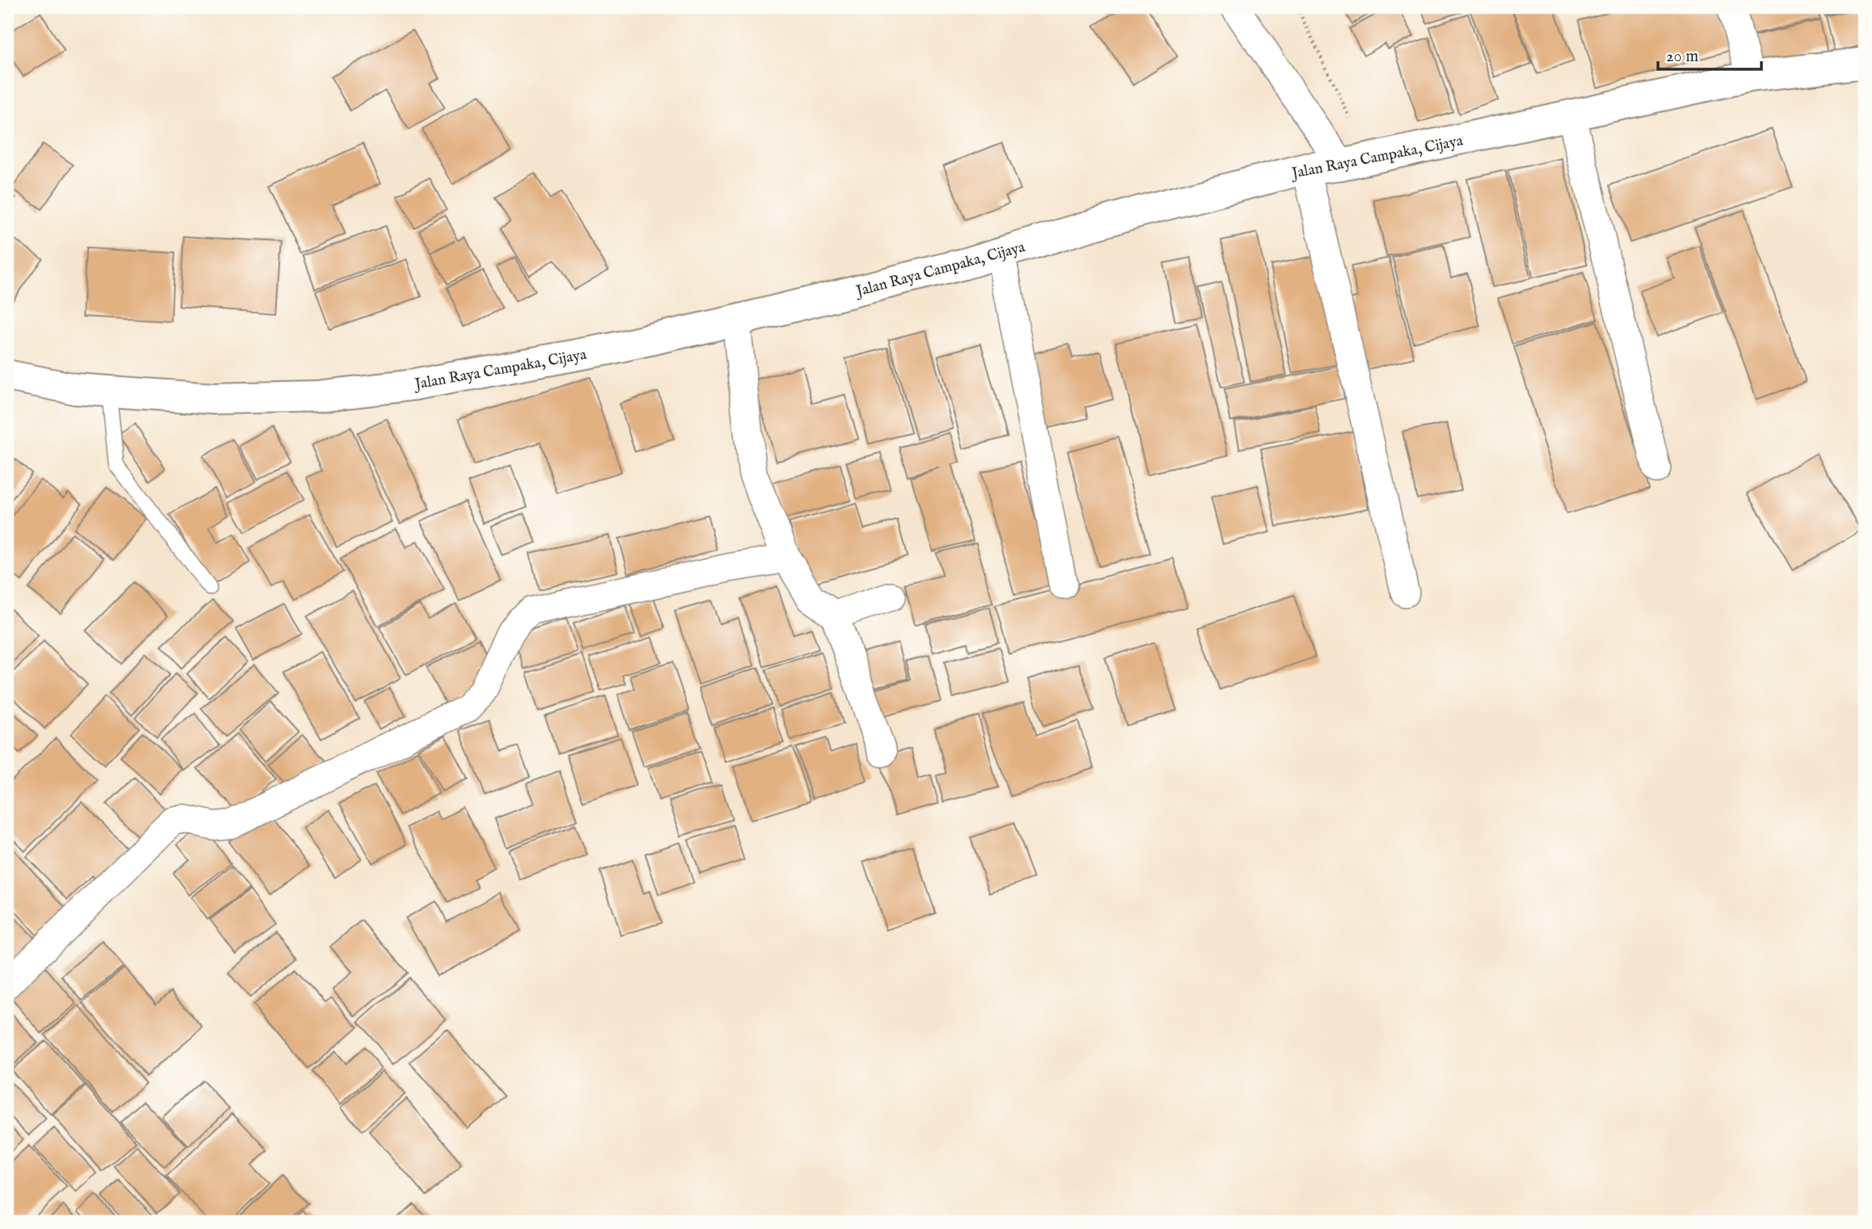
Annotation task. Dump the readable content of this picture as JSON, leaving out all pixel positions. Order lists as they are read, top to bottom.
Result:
{
  "streets": {
    "main road": ["Jalan Raya Campaka, Cijaya"]
  },
  "scale_bar": "20 m"
}
